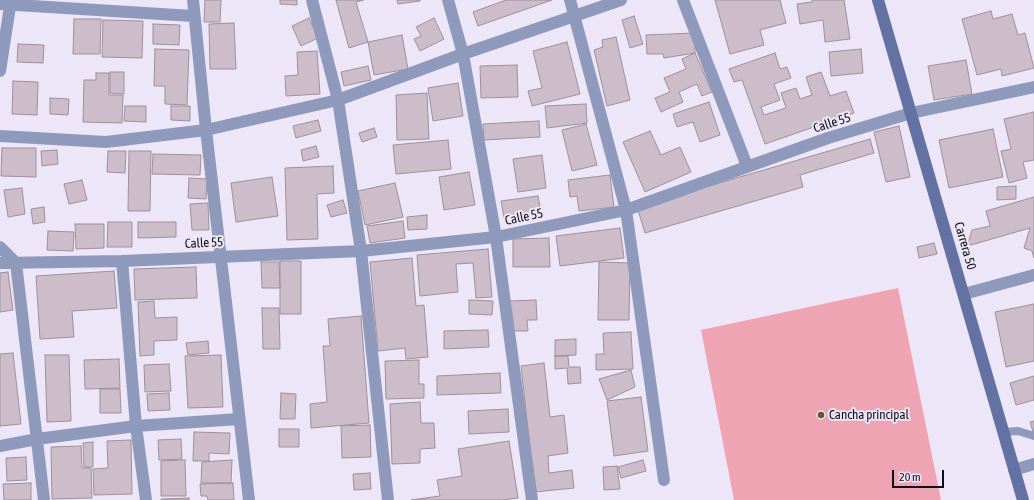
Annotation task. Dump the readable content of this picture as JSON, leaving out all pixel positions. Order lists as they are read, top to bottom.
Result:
{
  "streets": {
    "main road": ["Carrera 50"],
    "street": ["Calle 55"]
  },
  "crossings": [
    ["Calle 55", "Carrera 50"]
  ],
  "places": ["Cancha principal"],
  "scale_bar": "20 m"
}
